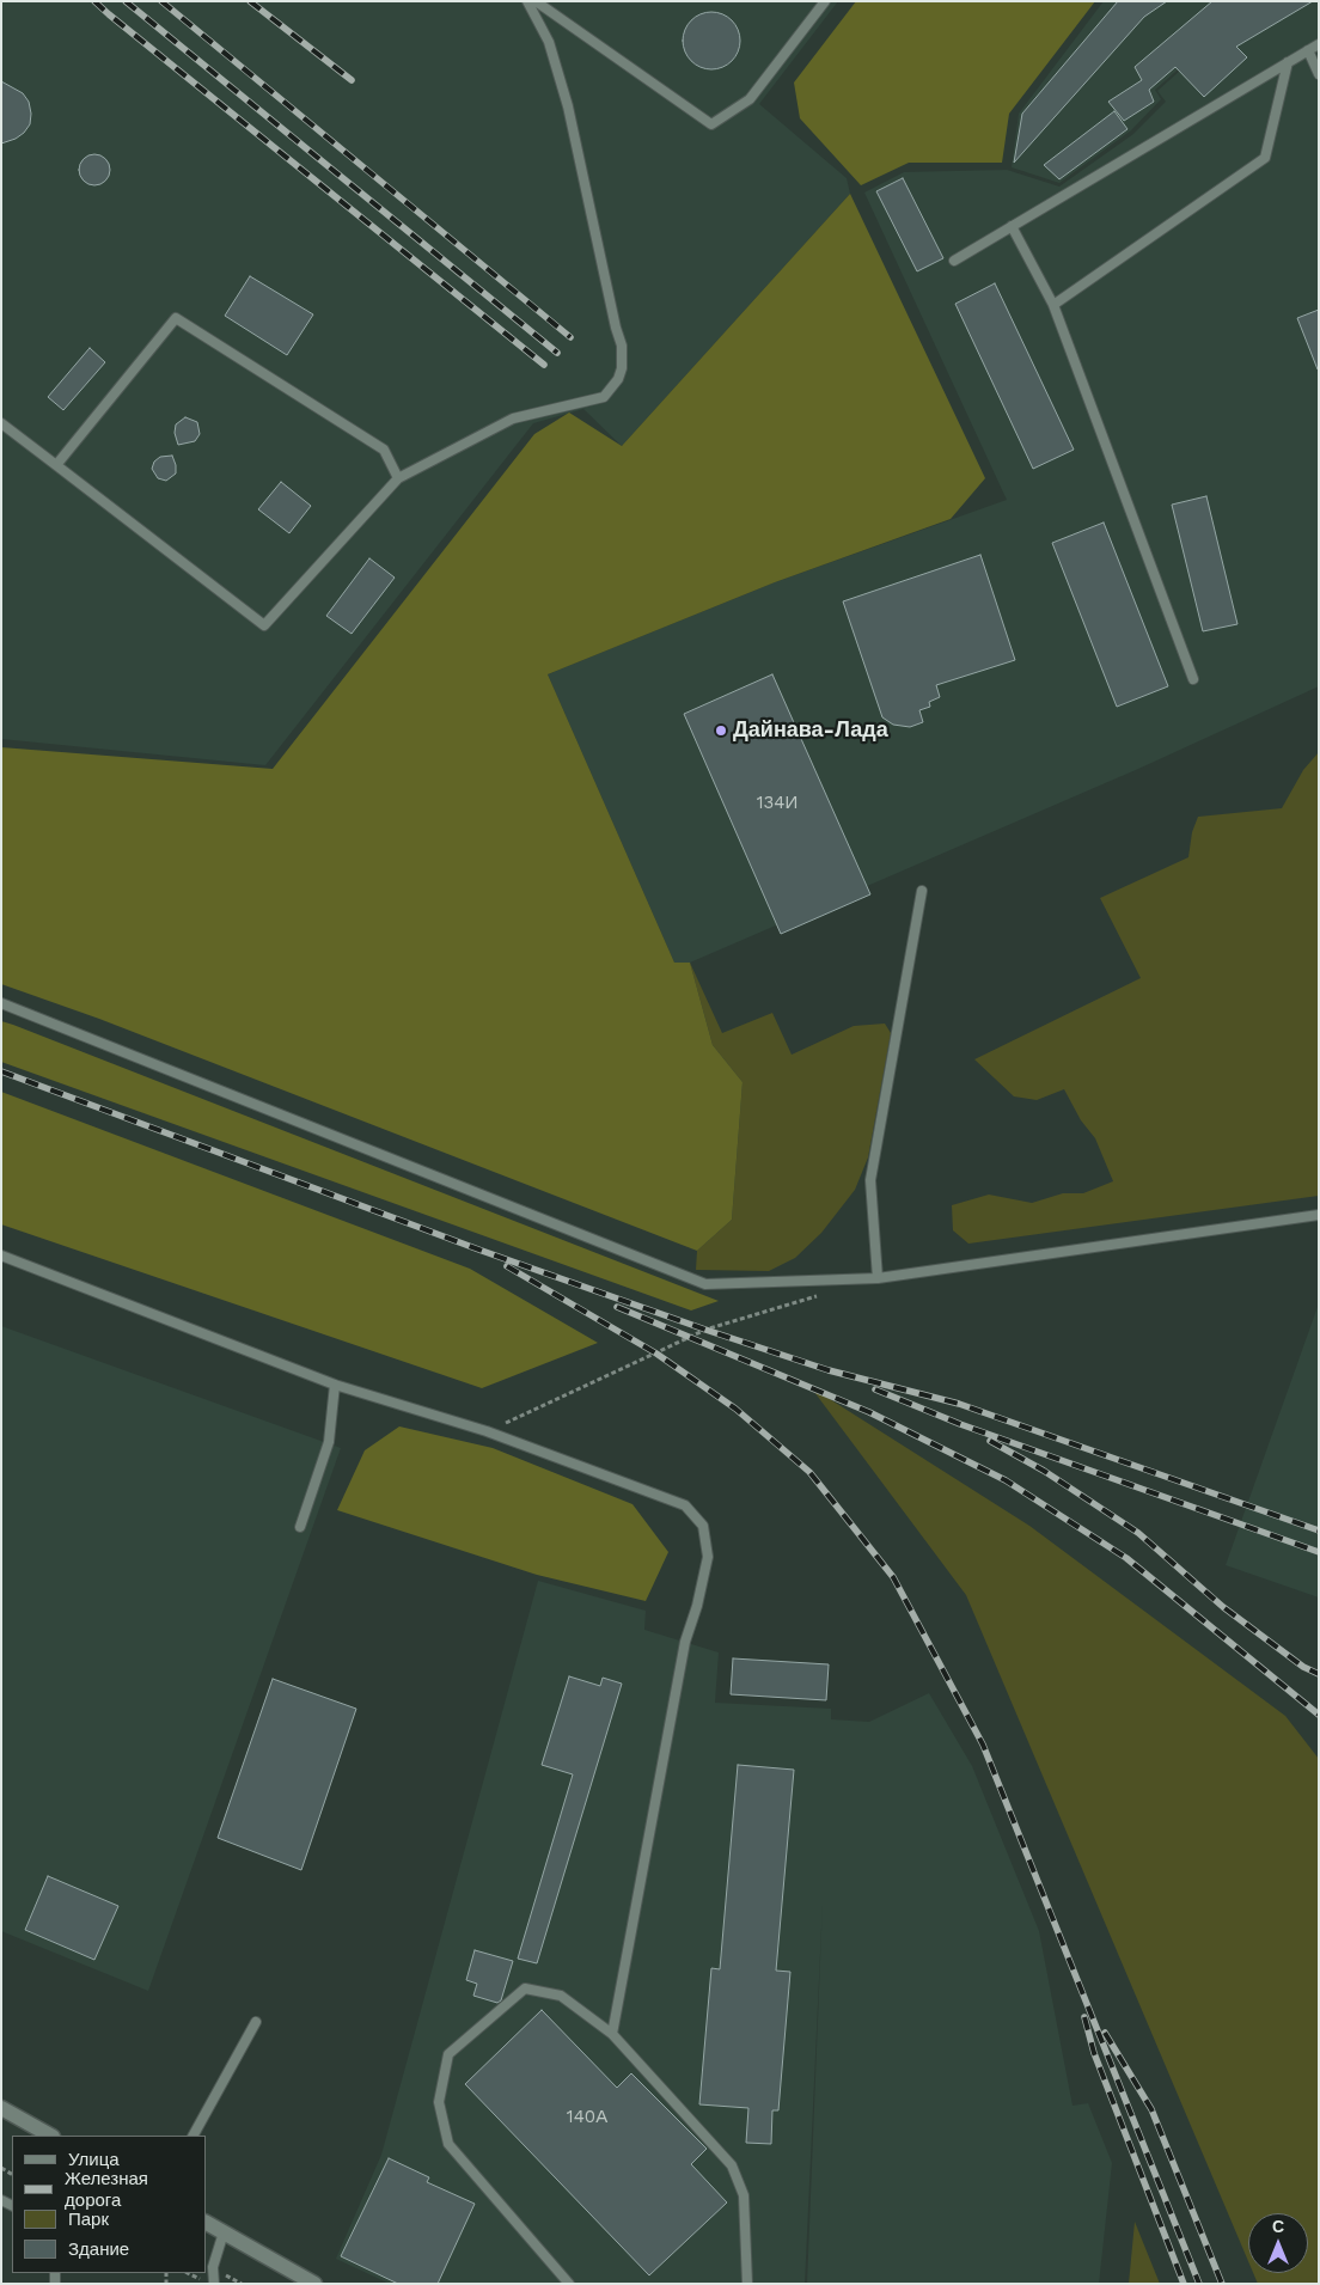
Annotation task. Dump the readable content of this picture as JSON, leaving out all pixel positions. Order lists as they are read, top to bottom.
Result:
{
  "places": ["Дайнава-Лада"],
  "house_numbers": ["134И", "140А"],
  "legend": [
    "Улица",
    "Железная дорога",
    "Парк",
    "Здание"
  ],
  "north": "top"
}
